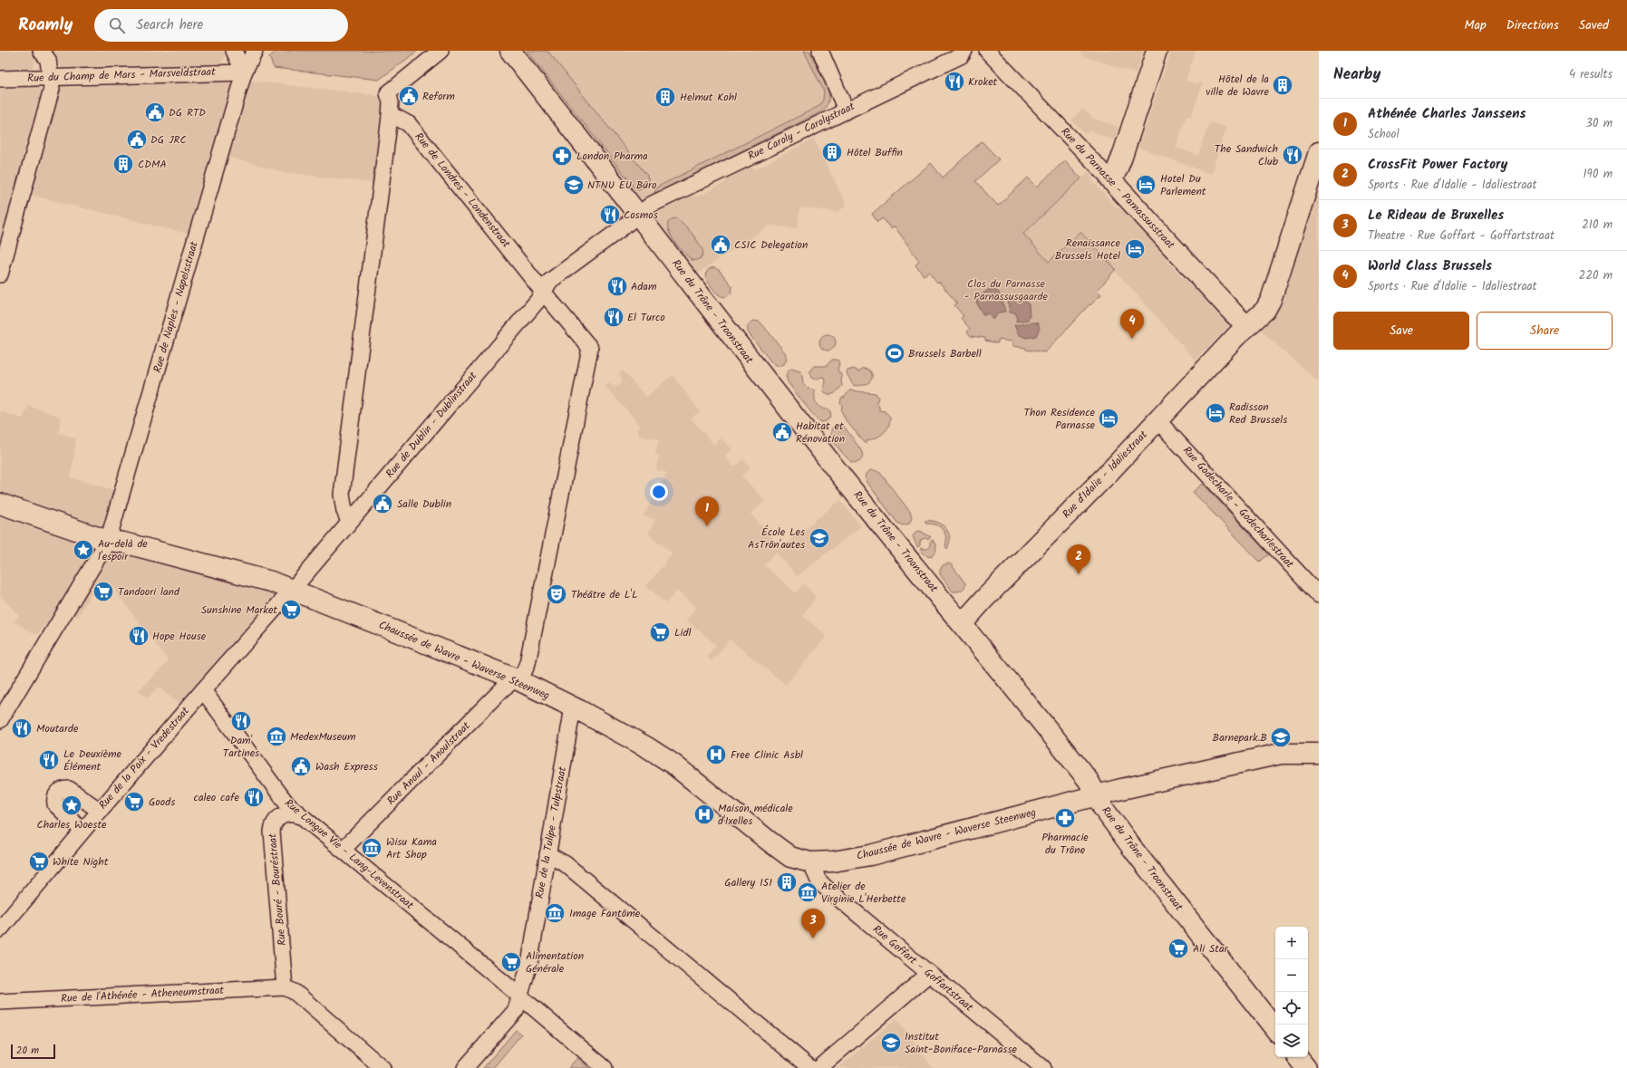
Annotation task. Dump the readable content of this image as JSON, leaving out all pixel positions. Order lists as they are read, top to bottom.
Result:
{
  "streets": {
    "street": [
      "Rue du Champ de Mars - Marsveldstraat",
      "Rue Caroly - Carolystraat",
      "Rue du Parnasse - Parnassusstraat",
      "Rue de Londres - Londenstraat",
      "Rue de Naples - Napelsstraat",
      "Rue du Trône - Troonstraat",
      "Rue de Dublin - Dublinstraat",
      "Rue d'Idalie - Idaliestraat",
      "Rue Godecharle - Godecharlestraat",
      "Chaussée de Wavre - Waverse Steenweg",
      "Rue de la Paix - Vredestraat",
      "Rue Anoul - Anoulstraat",
      "Rue de la Tulipe - Tulpstraat",
      "Rue Longue Vie - Lang-Levenstraat",
      "Rue Bouré - Bouréstraat",
      "Rue Goffart - Goffartstraat",
      "Rue de l'Athénée - Atheneumstraat"
    ]
  },
  "crossings": [
    ["Rue du Champ de Mars - Marsveldstraat", "Rue de Naples - Napelsstraat"],
    ["Rue Caroly - Carolystraat", "Rue de Londres - Londenstraat"],
    ["Rue Caroly - Carolystraat", "Rue du Trône - Troonstraat"],
    ["Rue Caroly - Carolystraat", "Rue de Dublin - Dublinstraat"],
    ["Rue du Parnasse - Parnassusstraat", "Rue d'Idalie - Idaliestraat"],
    ["Rue de Londres - Londenstraat", "Rue de Dublin - Dublinstraat"],
    ["Rue de Londres - Londenstraat", "Chaussée de Wavre - Waverse Steenweg"],
    ["Rue de Londres - Londenstraat", "Rue Anoul - Anoulstraat"],
    ["Rue de Naples - Napelsstraat", "Chaussée de Wavre - Waverse Steenweg"],
    ["Rue du Trône - Troonstraat", "Rue d'Idalie - Idaliestraat"],
    ["Rue du Trône - Troonstraat", "Chaussée de Wavre - Waverse Steenweg"],
    ["Rue de Dublin - Dublinstraat", "Chaussée de Wavre - Waverse Steenweg"],
    ["Rue de Dublin - Dublinstraat", "Rue de la Paix - Vredestraat"],
    ["Rue d'Idalie - Idaliestraat", "Rue Godecharle - Godecharlestraat"],
    ["Chaussée de Wavre - Waverse Steenweg", "Rue de la Paix - Vredestraat"],
    ["Chaussée de Wavre - Waverse Steenweg", "Rue Anoul - Anoulstraat"],
    ["Chaussée de Wavre - Waverse Steenweg", "Rue de la Tulipe - Tulpstraat"],
    ["Chaussée de Wavre - Waverse Steenweg", "Rue Goffart - Goffartstraat"],
    ["Rue de la Paix - Vredestraat", "Rue Longue Vie - Lang-Levenstraat"],
    ["Rue Anoul - Anoulstraat", "Rue Longue Vie - Lang-Levenstraat"],
    ["Rue de la Tulipe - Tulpstraat", "Rue Longue Vie - Lang-Levenstraat"],
    ["Rue Longue Vie - Lang-Levenstraat", "Rue Bouré - Bouréstraat"],
    ["Rue Bouré - Bouréstraat", "Rue de l'Athénée - Atheneumstraat"]
  ],
  "parks": ["Clos du Parnasse - Parnassusgaarde"],
  "places": {
    "restaurant": [
      "Kroket",
      "The Sandwich Club",
      "Cosmos",
      "Adam",
      "El Turco",
      "Hope House",
      "Dam' Tartines",
      "Moutarde",
      "Le Deuxième Élément",
      "caleo cafe"
    ],
    "building": [
      "Hôtel de la ville de Wavre",
      "Helmut Kohl",
      "Hôtel Buffin",
      "CDMA",
      "Gallery 151"
    ],
    "public building": [
      "Reform",
      "DG RTD",
      "DG JRC",
      "CSIC Delegation",
      "Habitat et Rénovation",
      "Salle Dublin",
      "Wash Express"
    ],
    "pharmacy": ["London Pharma", "Pharmacie du Trône"],
    "school or university": [
      "NTNU EU Büro",
      "École Les AsTrôn'autes",
      "Barnepark.B",
      "Institut Saint-Boniface-Parnasse"
    ],
    "hotel": [
      "Hotel Du Parlement",
      "Renaissance Brussels Hotel",
      "Radisson Red Brussels",
      "Thon Residence Parnasse"
    ],
    "sports": ["Brussels Barbell"],
    "place": ["Au-delà de l'espoir", "Charles Woeste"],
    "supermarket": [
      "Tandoori land",
      "Sunshine Market",
      "Lidl",
      "Goods",
      "White Night",
      "Ali Star",
      "Alimentation Générale"
    ],
    "theatre": ["Théâtre de L'L"],
    "museum": [
      "MedexMuseum",
      "Wisu Kama Art Shop",
      "Atelier de Virginie L'Herbette",
      "Image Fantôme"
    ],
    "hospital": ["Free Clinic Asbl", "Maison médicale d'Ixelles"]
  },
  "scale_bar": "20 m",
  "page": {
    "header": "Roamly",
    "search": "Search here",
    "nav": ["Map", "Directions", "Saved"],
    "heading": ["Nearby", "4 results"],
    "list": [
      {
        "mark": "1",
        "name": "Athénée Charles Janssens",
        "note": "School",
        "value": "30 m"
      },
      {
        "mark": "2",
        "name": "CrossFit Power Factory",
        "note": "Sports · Rue d'Idalie - Idaliestraat",
        "value": "190 m"
      },
      {
        "mark": "3",
        "name": "Le Rideau de Bruxelles",
        "note": "Theatre · Rue Goffart - Goffartstraat",
        "value": "210 m"
      },
      {
        "mark": "4",
        "name": "World Class Brussels",
        "note": "Sports · Rue d'Idalie - Idaliestraat",
        "value": "220 m"
      }
    ],
    "buttons": ["Save", "Share"],
    "pins": [
      "4",
      "1",
      "2",
      "3"
    ],
    "map_buttons": ["+", "−"],
    "scale": "20 m"
  }
}
